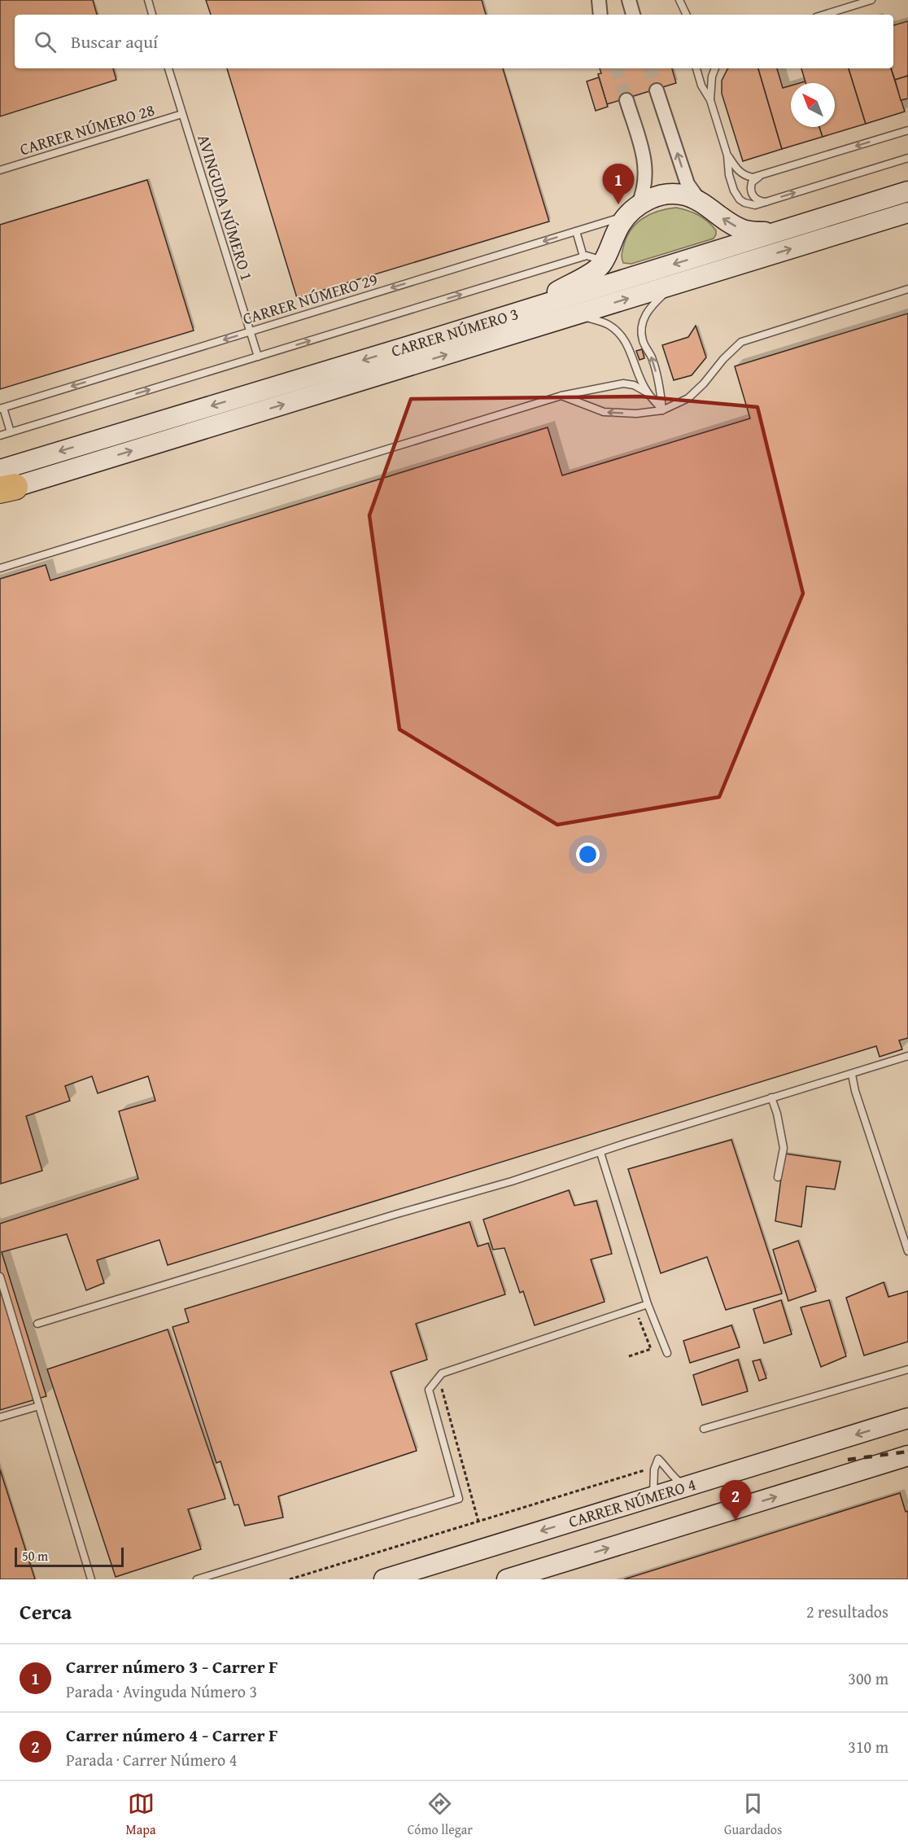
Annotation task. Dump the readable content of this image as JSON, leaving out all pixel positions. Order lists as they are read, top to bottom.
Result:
{
  "streets": {
    "main road": ["CARRER NÚMERO 3", "CARRER NÚMERO 4"],
    "lane": ["CARRER NÚMERO 28", "AVINGUDA NÚMERO 1", "CARRER NÚMERO 29"]
  },
  "crossings": [
    ["CARRER NÚMERO 28", "AVINGUDA NÚMERO 1"],
    ["AVINGUDA NÚMERO 1", "CARRER NÚMERO 29"]
  ],
  "scale_bar": "50 m",
  "north": "top left",
  "page": {
    "search": "Buscar aquí",
    "pins": ["1", "2"],
    "scale": "50 m",
    "heading": ["Cerca", "2 resultados"],
    "list": [
      {
        "mark": "1",
        "name": "Carrer número 3 - Carrer F",
        "note": "Parada · Avinguda Número 3",
        "value": "300 m"
      },
      {
        "mark": "2",
        "name": "Carrer número 4 - Carrer F",
        "note": "Parada · Carrer Número 4",
        "value": "310 m"
      }
    ],
    "nav": ["Mapa", "Cómo llegar", "Guardados"]
  }
}
